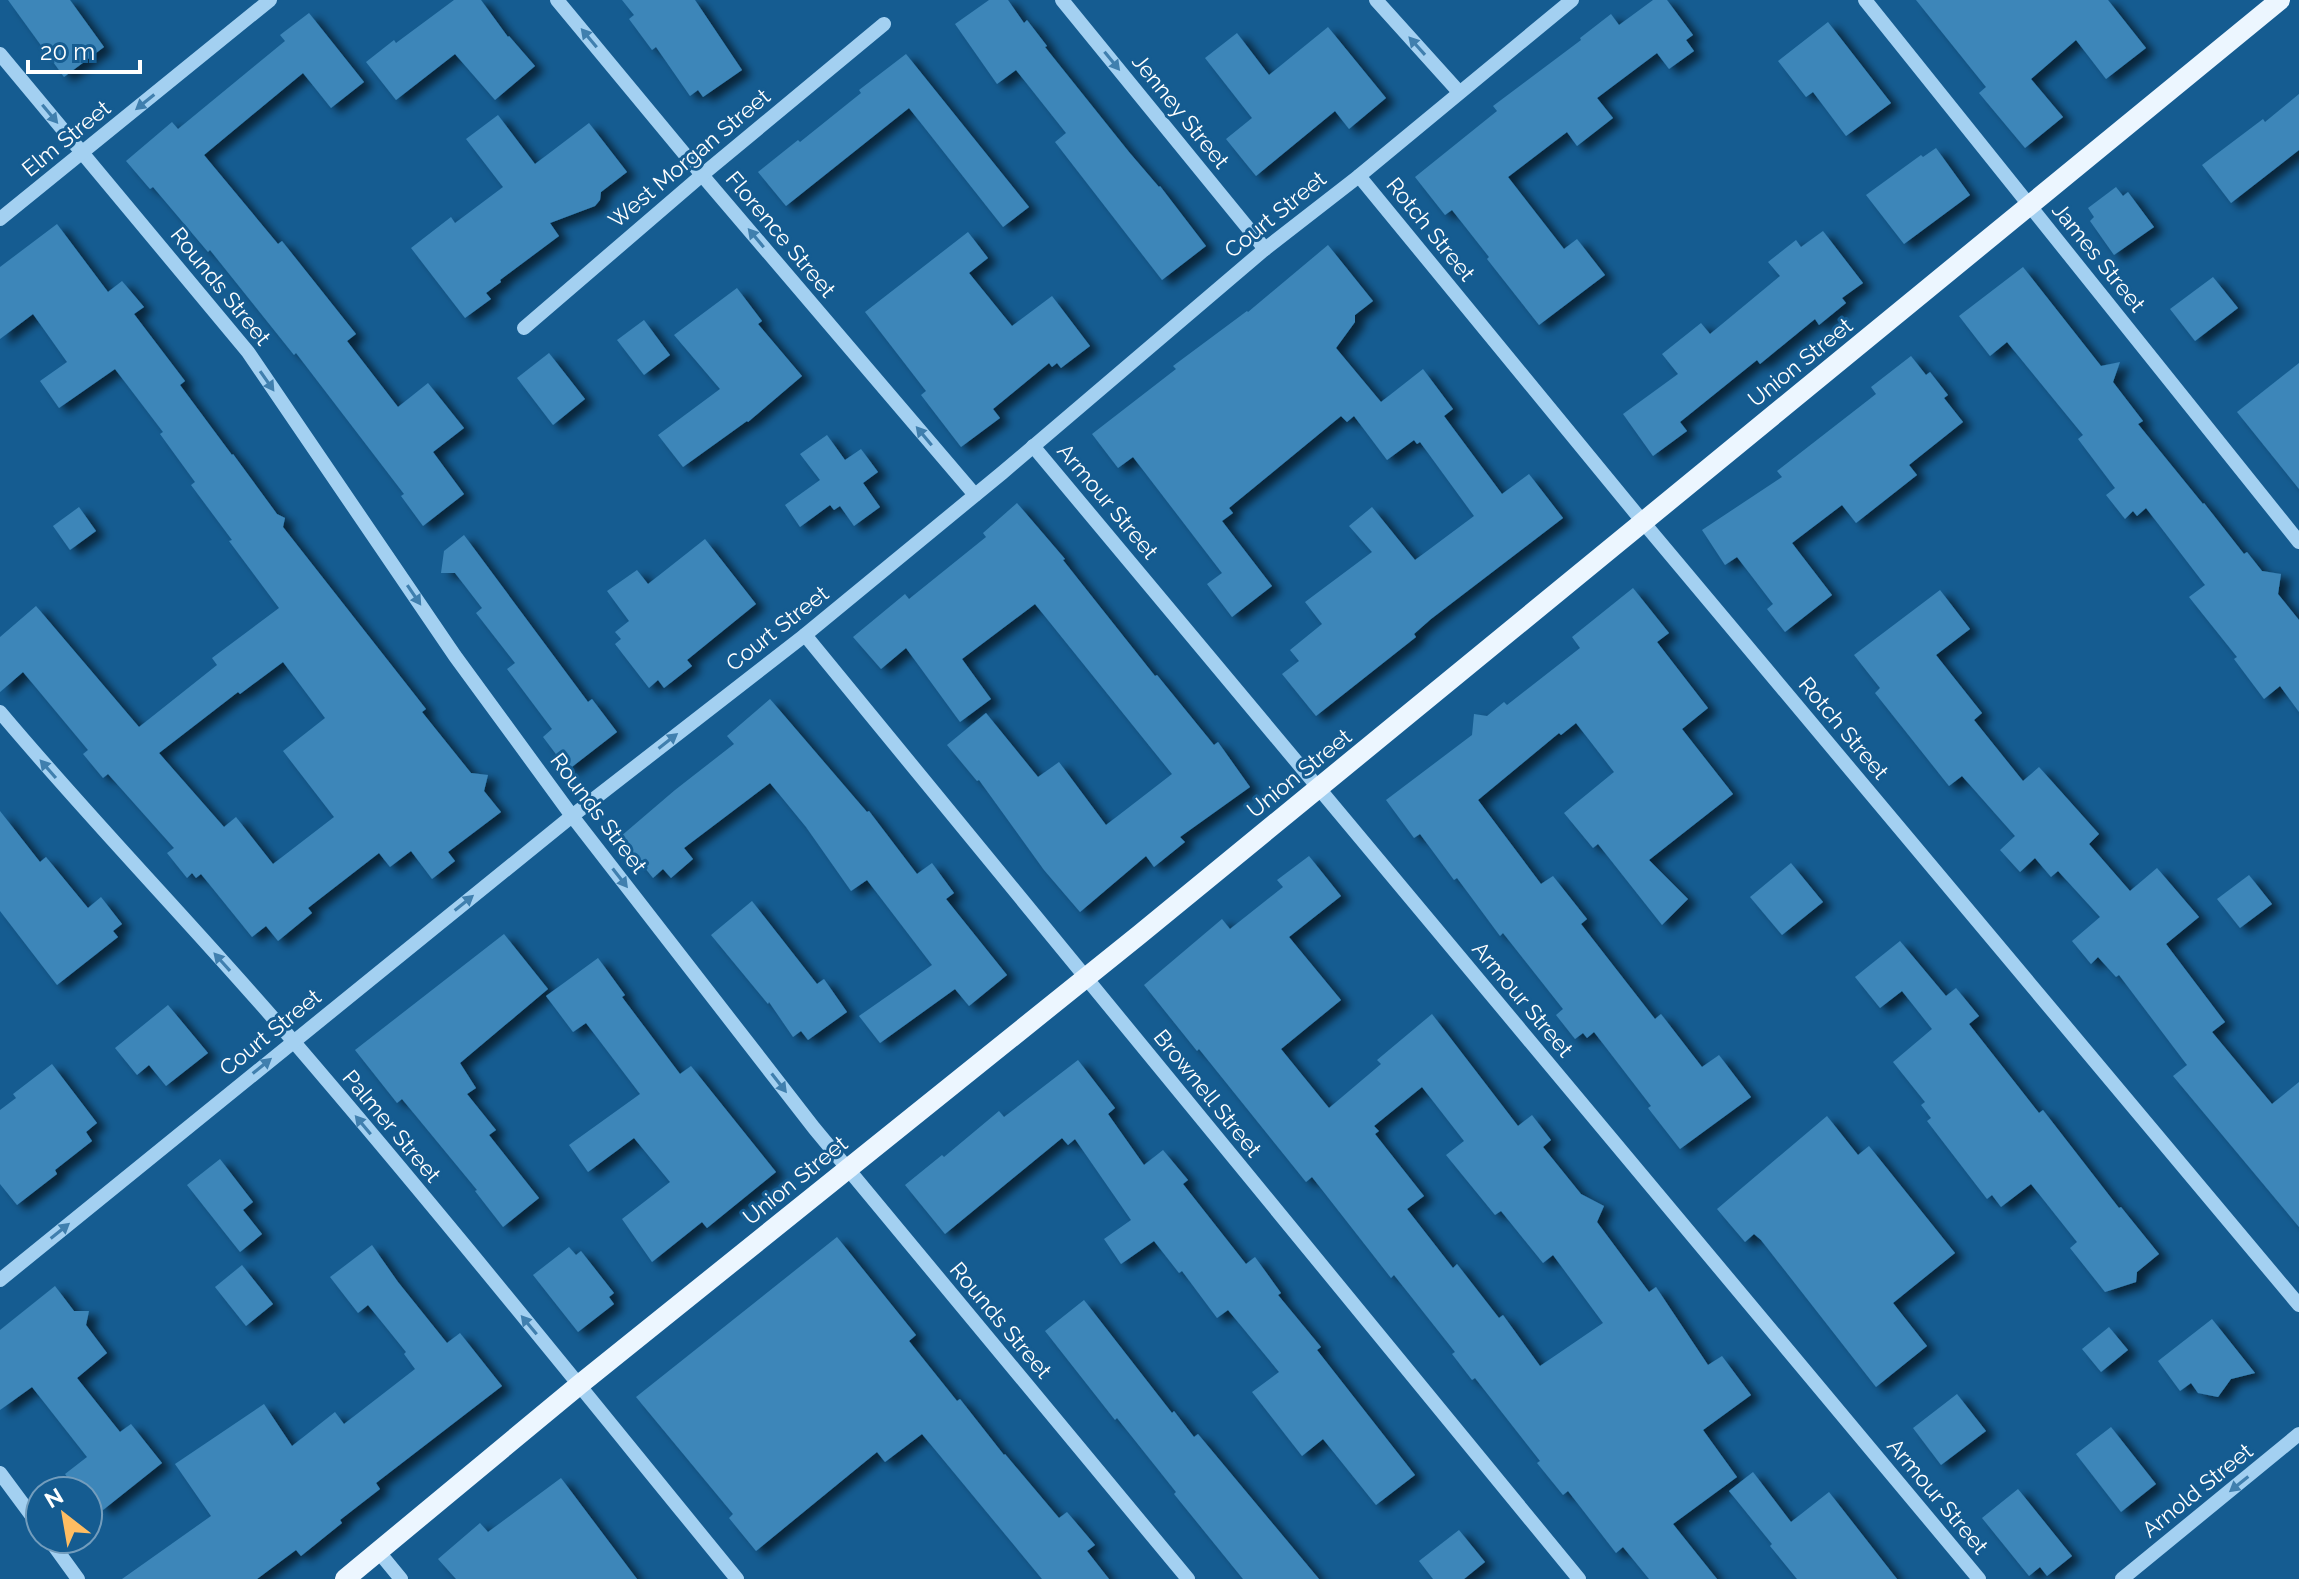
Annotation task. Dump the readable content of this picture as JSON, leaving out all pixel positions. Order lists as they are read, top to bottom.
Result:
{
  "streets": {
    "main road": ["Union Street"],
    "street": [
      "Jenney Street",
      "Elm Street",
      "West Morgan Street",
      "Court Street",
      "Rotch Street",
      "Florence Street",
      "James Street",
      "Rounds Street",
      "Armour Street",
      "Brownell Street",
      "Palmer Street",
      "Arnold Street"
    ]
  },
  "crossings": [
    ["Jenney Street", "Court Street"],
    ["Elm Street", "Rounds Street"],
    ["West Morgan Street", "Florence Street"],
    ["Court Street", "Rotch Street"],
    ["Court Street", "Florence Street"],
    ["Court Street", "Rounds Street"],
    ["Court Street", "Armour Street"],
    ["Court Street", "Brownell Street"],
    ["Court Street", "Palmer Street"],
    ["Rotch Street", "Union Street"],
    ["James Street", "Union Street"],
    ["Rounds Street", "Union Street"],
    ["Union Street", "Armour Street"],
    ["Union Street", "Brownell Street"],
    ["Union Street", "Palmer Street"]
  ],
  "one_way": [
    "Jenney Street",
    "Elm Street",
    "Court Street",
    "Florence Street",
    "Rounds Street",
    "Palmer Street",
    "Arnold Street"
  ],
  "scale_bar": "20 m",
  "north": "top left"
}
